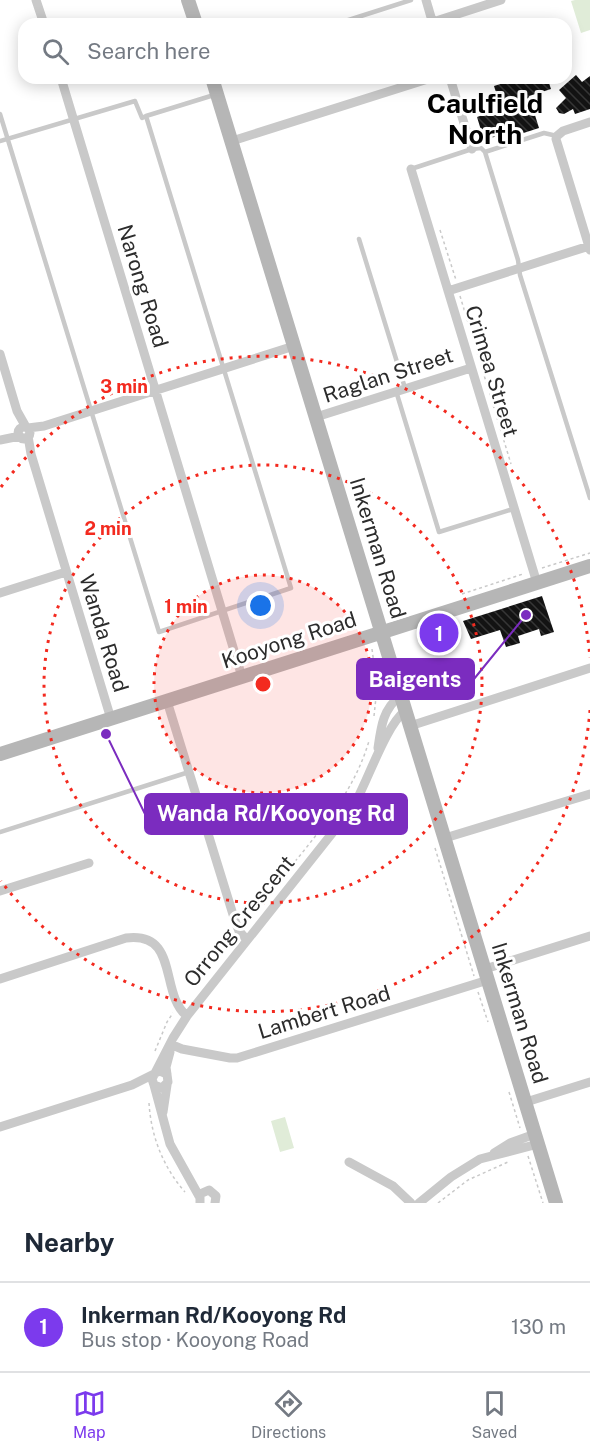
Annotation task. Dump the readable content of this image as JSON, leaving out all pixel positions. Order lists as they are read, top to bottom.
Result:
{
  "streets": {
    "street": [
      "Narong Road",
      "Crimea Street",
      "Raglan Street",
      "Inkerman Road",
      "Wanda Road",
      "Kooyong Road",
      "Orrong Crescent",
      "Lambert Road"
    ]
  },
  "crossings": [
    ["Narong Road", "Kooyong Road"],
    ["Crimea Street", "Raglan Street"],
    ["Crimea Street", "Kooyong Road"],
    ["Raglan Street", "Inkerman Road"],
    ["Inkerman Road", "Kooyong Road"],
    ["Inkerman Road", "Orrong Crescent"],
    ["Inkerman Road", "Lambert Road"],
    ["Wanda Road", "Kooyong Road"],
    ["Orrong Crescent", "Lambert Road"]
  ],
  "districts": ["Caulfield North"],
  "places": ["Baigents", "Wanda Rd/Kooyong Rd"],
  "page": {
    "search": "Search here",
    "pins": "1",
    "heading": "Nearby",
    "list": [
      {
        "mark": "1",
        "name": "Inkerman Rd/Kooyong Rd",
        "note": "Bus stop · Kooyong Road",
        "value": "130 m"
      }
    ],
    "nav": ["Map", "Directions", "Saved"]
  },
  "rings": ["3 min", "2 min", "1 min"]
}
